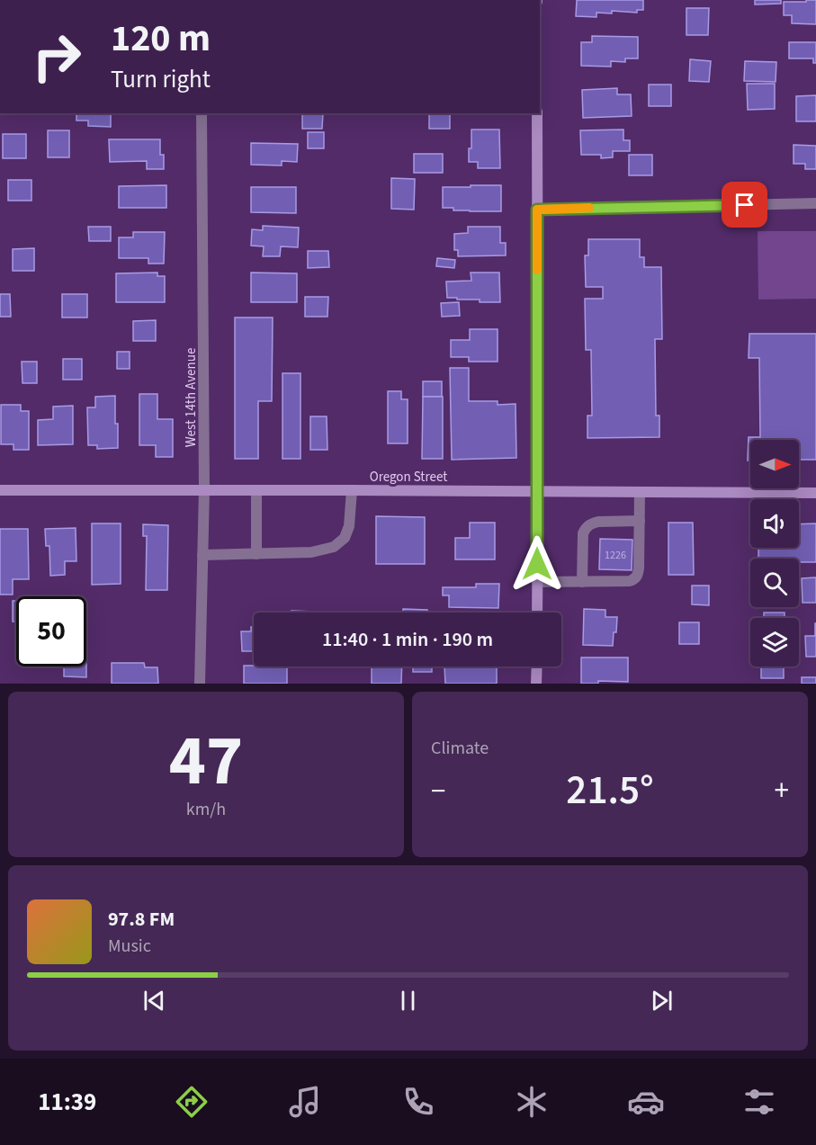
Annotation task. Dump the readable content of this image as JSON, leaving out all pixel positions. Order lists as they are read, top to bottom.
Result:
{
  "streets": {
    "main road": ["Oregon Street"],
    "street": ["West 14th Avenue"]
  },
  "crossings": [
    ["West 14th Avenue", "Oregon Street"]
  ],
  "house_numbers": ["1226"],
  "north": "right",
  "page": {
    "turn": ["120 m", "Turn right"],
    "limit": "50",
    "trip": "11:40 · 1 min · 190 m",
    "tile": [
      ["47", "km/h"],
      "Climate"
    ],
    "heat": ["−", "21.5°", "+"],
    "song": ["97.8 FM", "Music"],
    "tabs": "11:39"
  }
}
